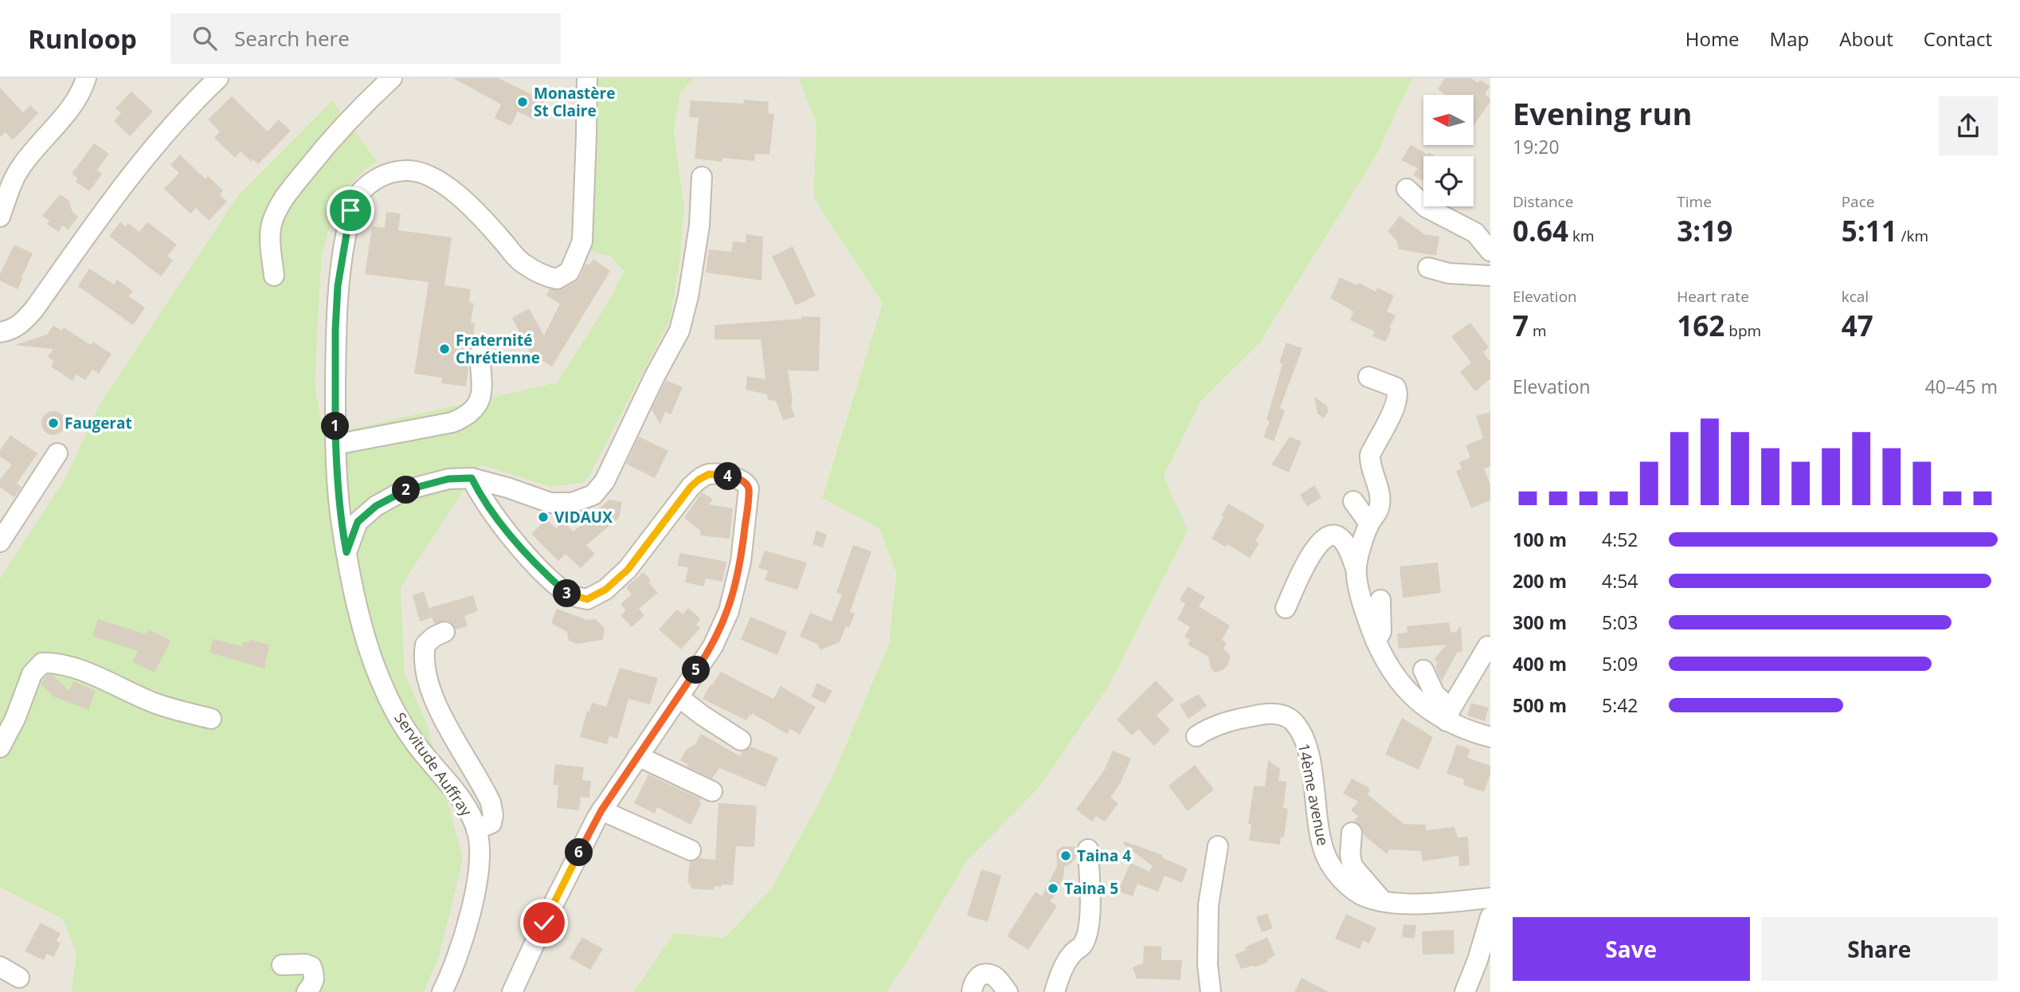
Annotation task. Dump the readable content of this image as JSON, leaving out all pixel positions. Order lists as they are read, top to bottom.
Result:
{
  "streets": {
    "street": ["Servitude Auffray", "14ème avenue"]
  },
  "places": [
    "Monastère St Claire",
    "Fraternité Chrétienne",
    "Faugerat",
    "VIDAUX",
    "Taina 4",
    "Taina 5"
  ],
  "north": "left",
  "page": {
    "header": "Runloop",
    "search": "Search here",
    "nav": [
      "Home",
      "Map",
      "About",
      "Contact"
    ],
    "heading": ["Evening run", "19:20"],
    "stats": [
      ["Distance", "0.64 km"],
      ["Time", "3:19"],
      ["Pace", "5:11 /km"],
      ["Elevation", "7 m"],
      ["Heart rate", "162 bpm"],
      ["kcal", "47"]
    ],
    "chart": ["Elevation", "40–45 m"],
    "pins": [
      "1",
      "4",
      "2",
      "3",
      "5",
      "6"
    ],
    "list": [
      {
        "name": "100 m",
        "note": "4:52"
      },
      {
        "name": "200 m",
        "note": "4:54"
      },
      {
        "name": "300 m",
        "note": "5:03"
      },
      {
        "name": "400 m",
        "note": "5:09"
      },
      {
        "name": "500 m",
        "note": "5:42"
      }
    ],
    "buttons": ["Save", "Share"]
  }
}
